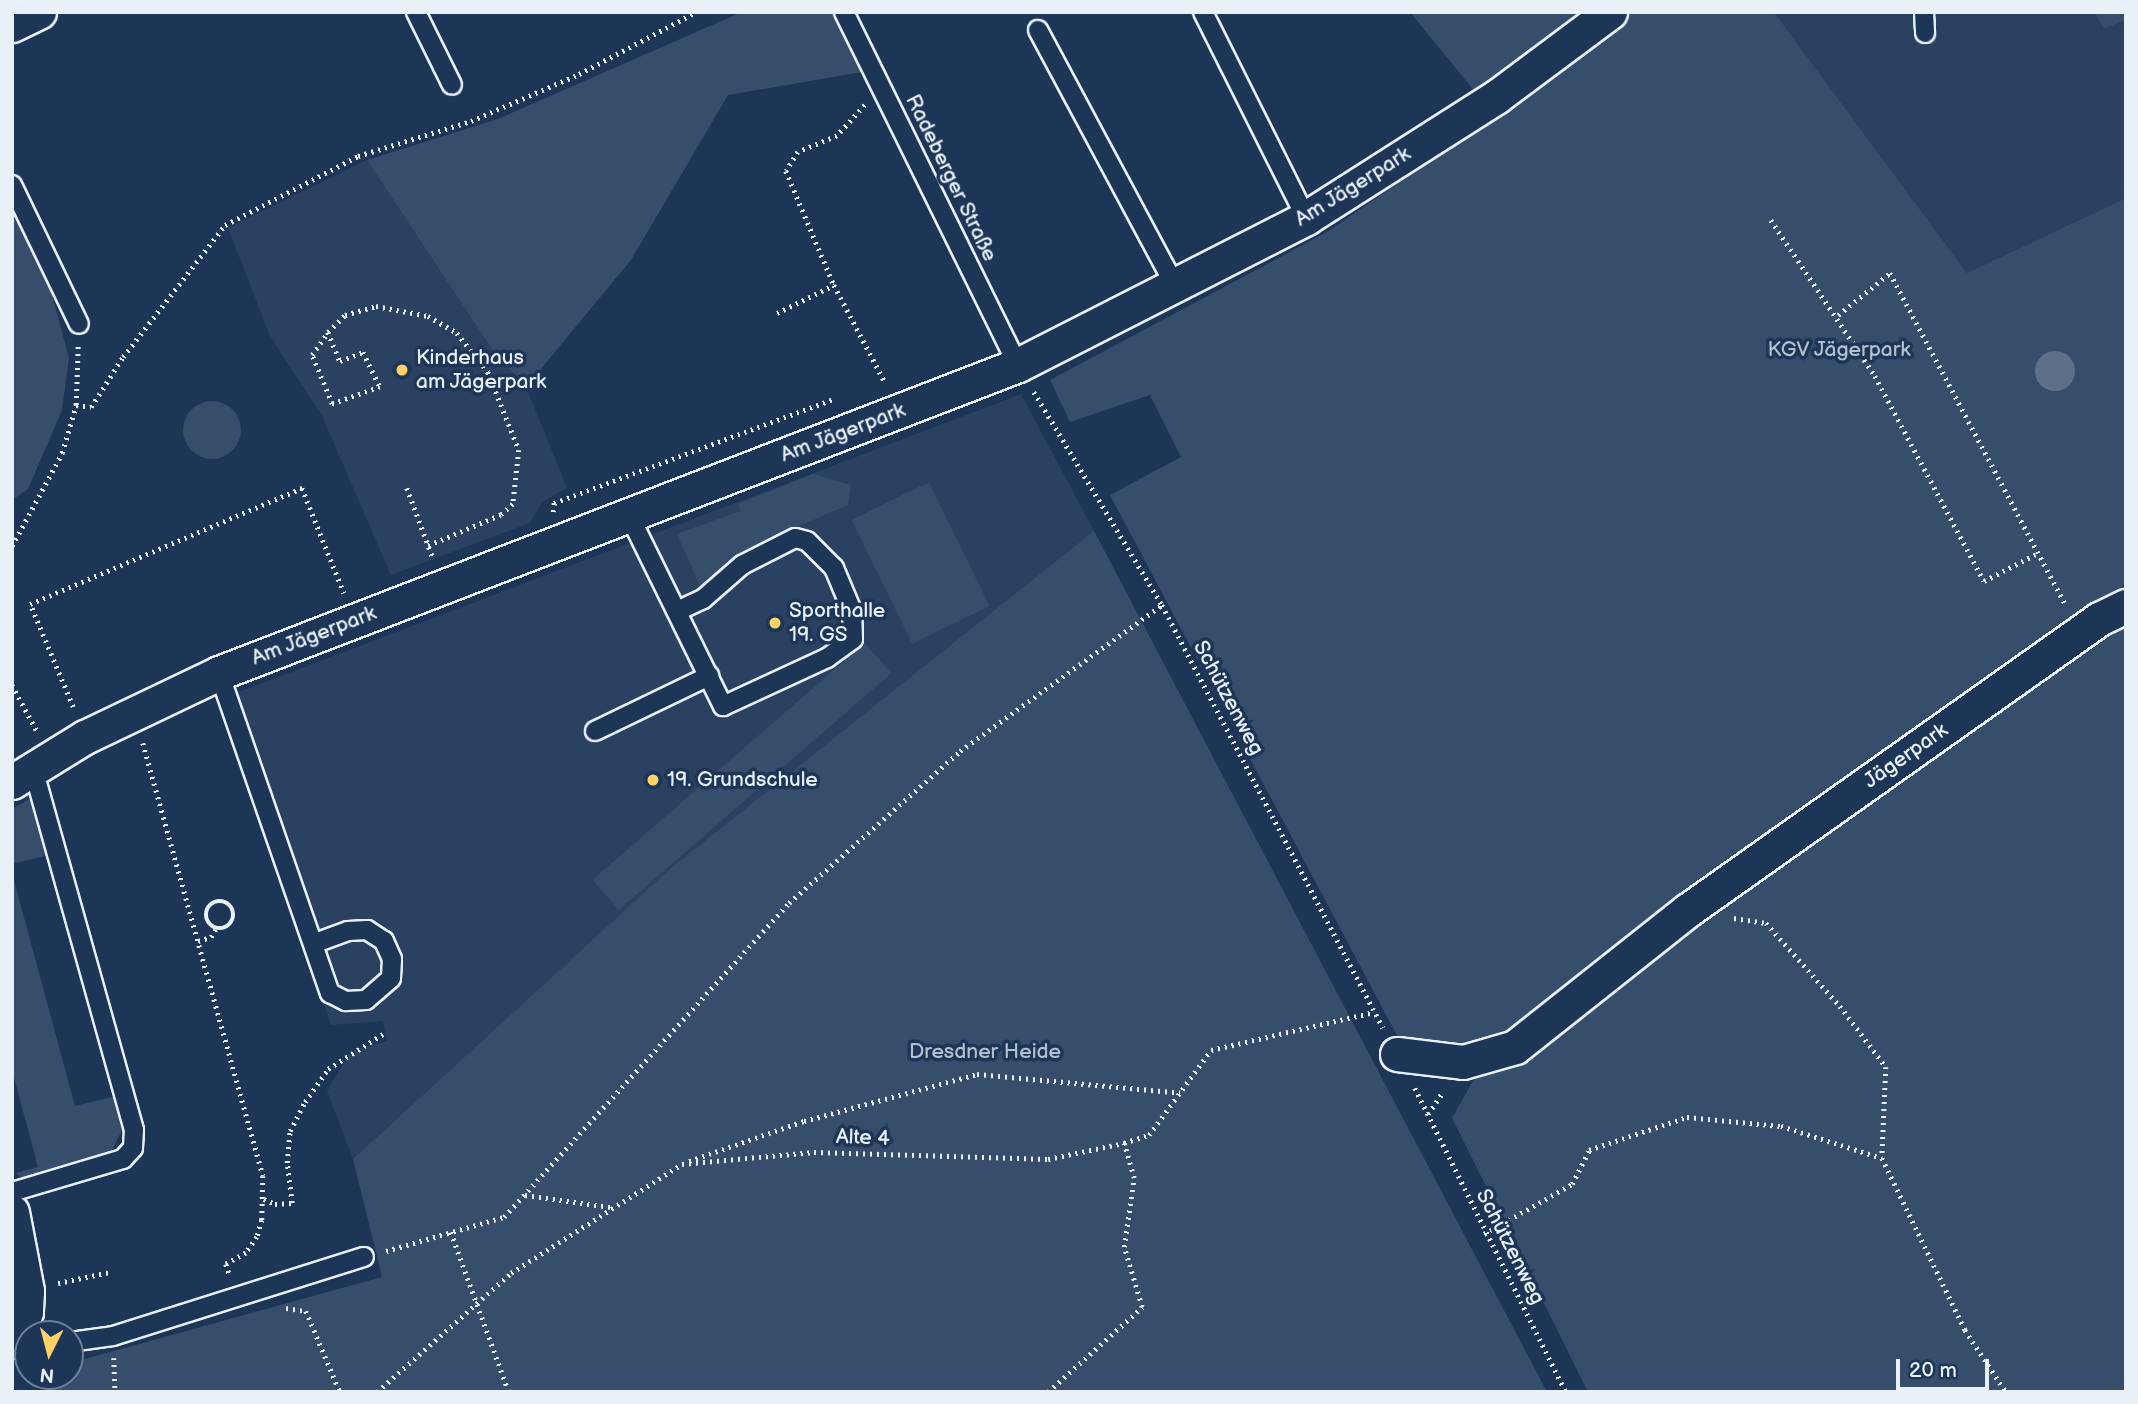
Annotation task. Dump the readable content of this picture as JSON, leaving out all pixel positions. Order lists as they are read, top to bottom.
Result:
{
  "streets": {
    "street": ["Am Jägerpark", "Jägerpark"],
    "lane": ["Radeberger Straße"],
    "path": ["Schützenweg", "Alte 4"]
  },
  "crossings": [
    ["Radeberger Straße", "Am Jägerpark"],
    ["Radeberger Straße", "Schützenweg"],
    ["Am Jägerpark", "Schützenweg"],
    ["Schützenweg", "Jägerpark"],
    ["Schützenweg", "Alte 4"]
  ],
  "parks": ["KGV Jägerpark", "Dresdner Heide"],
  "places": ["Kinderhaus am Jägerpark", "Sporthalle 19. GS", "19. Grundschule"],
  "scale_bar": "20 m",
  "north": "bottom"
}
